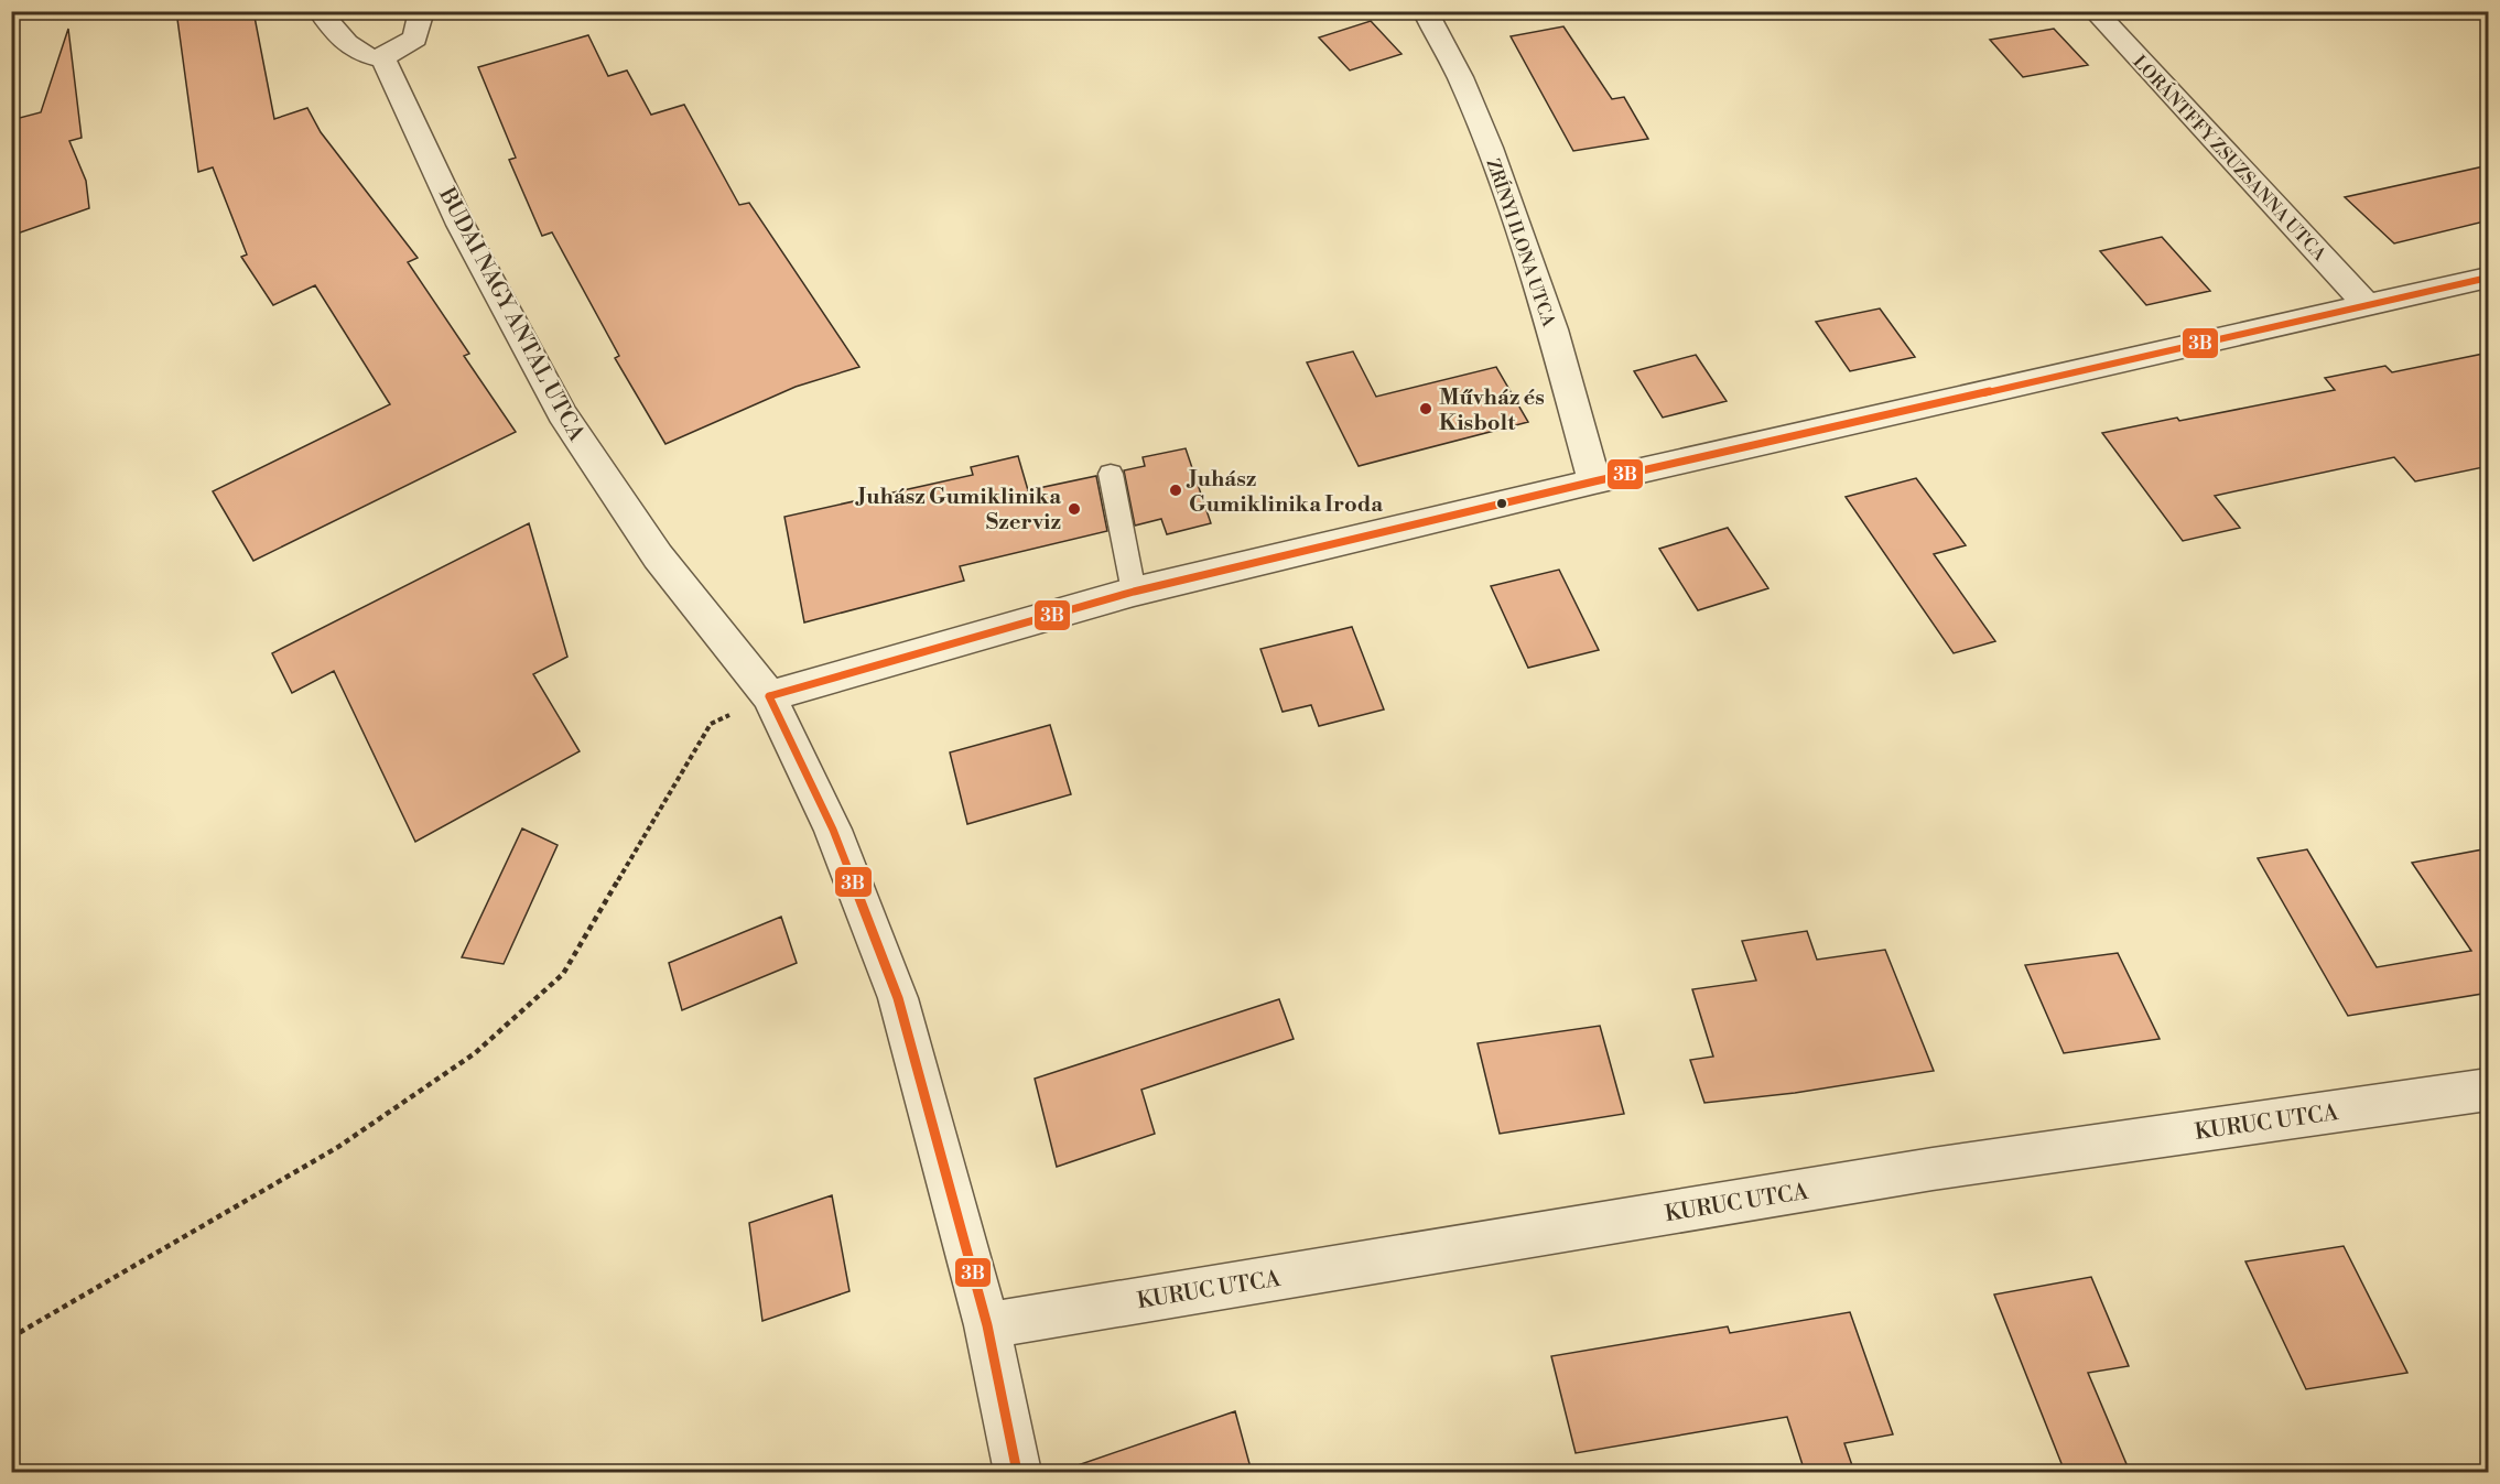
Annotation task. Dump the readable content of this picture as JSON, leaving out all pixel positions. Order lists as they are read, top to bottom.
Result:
{
  "streets": {
    "street": [
      "LORÁNTFFY ZSUZSANNA UTCA",
      "ZRÍNYI ILONA UTCA",
      "BUDAI NAGY ANTAL UTCA",
      "KURUC UTCA"
    ]
  },
  "crossings": [
    ["BUDAI NAGY ANTAL UTCA", "KURUC UTCA"]
  ],
  "places": ["Művház és Kisbolt", "Juhász Gumiklinika Iroda", "Juhász Gumiklinika Szerviz"],
  "lines": ["transit line 3B"]
}
